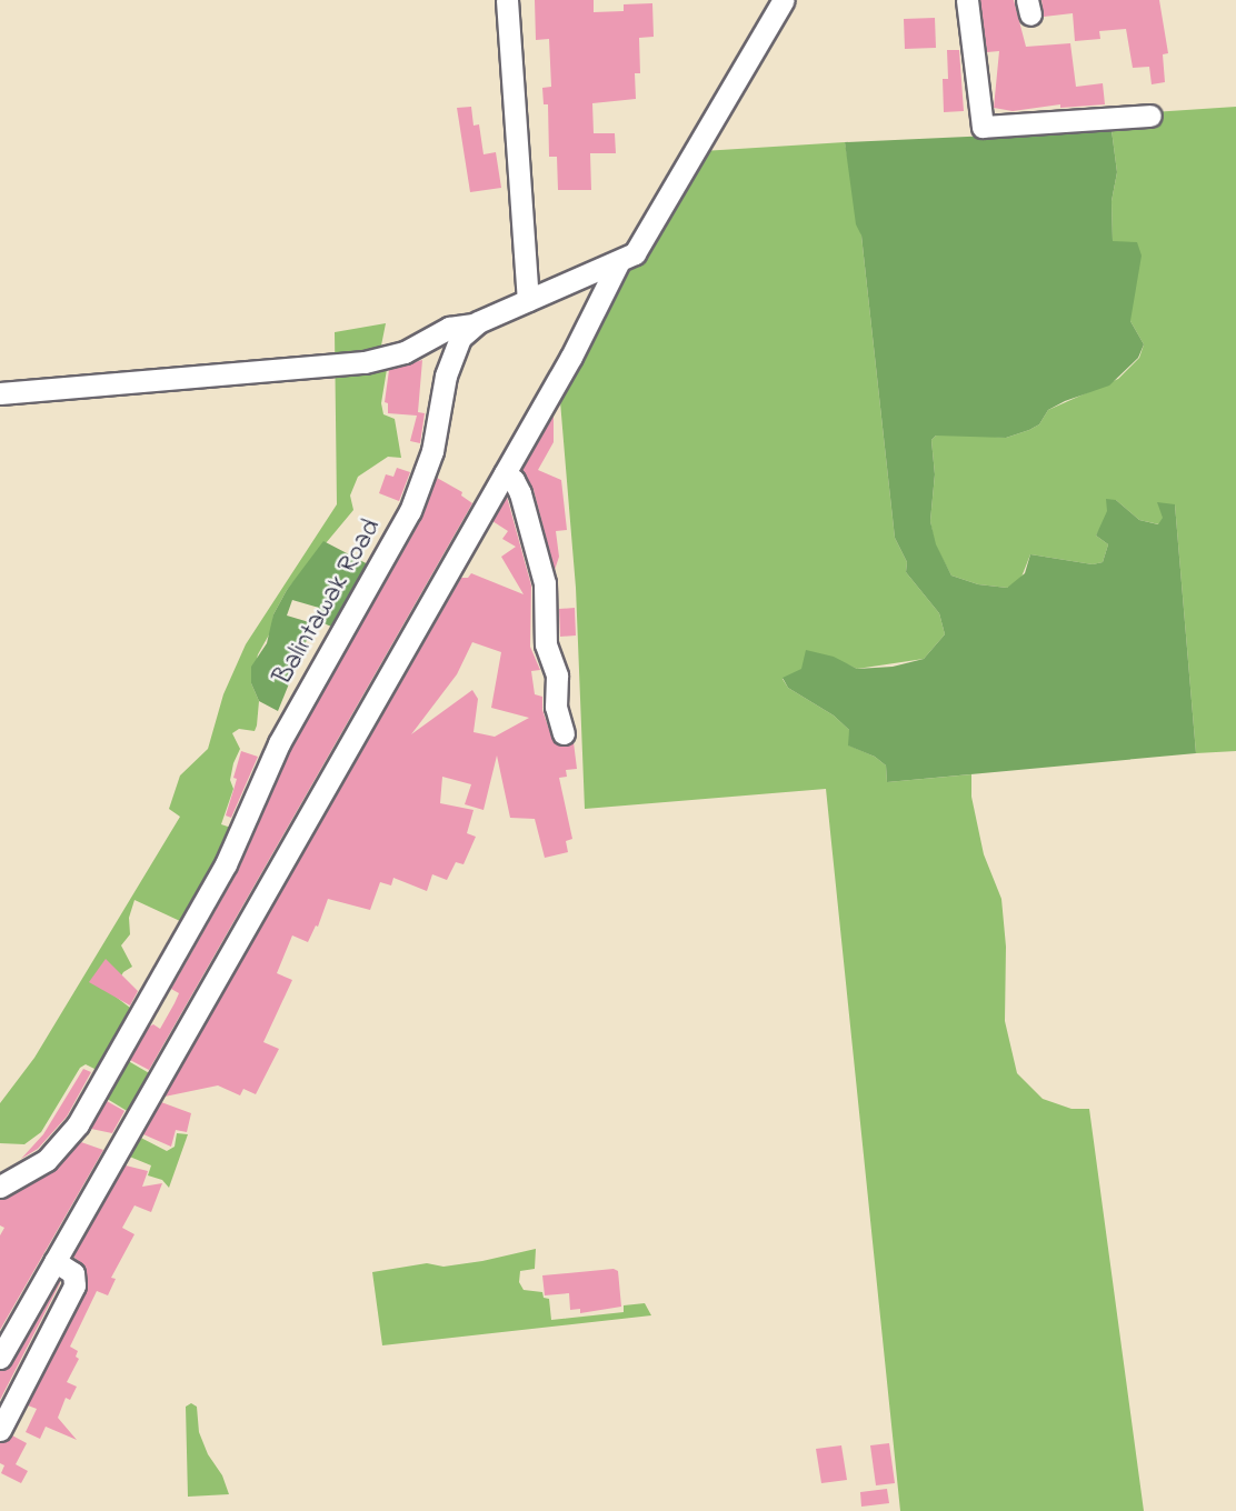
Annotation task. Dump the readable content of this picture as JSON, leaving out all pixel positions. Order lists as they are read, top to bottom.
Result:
{
  "streets": {
    "street": ["Balintawak Road"]
  }
}
